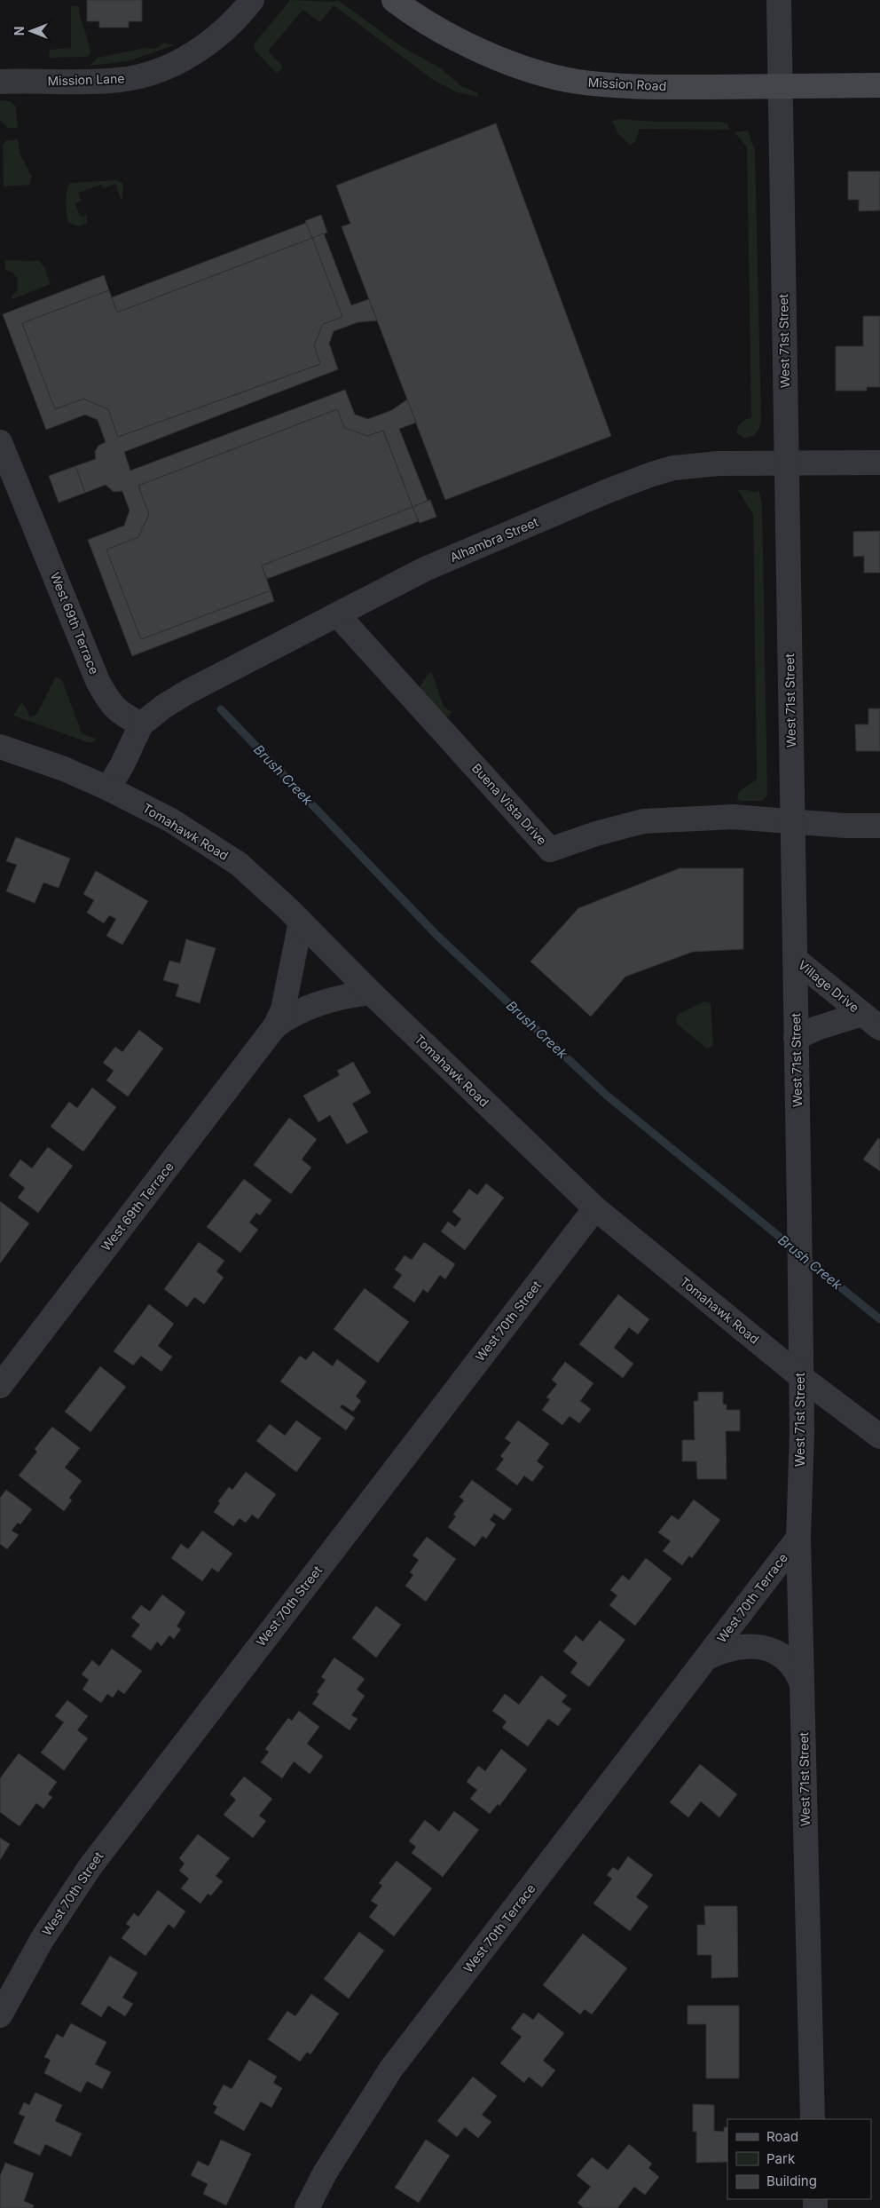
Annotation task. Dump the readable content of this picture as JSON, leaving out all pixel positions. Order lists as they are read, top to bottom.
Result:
{
  "streets": {
    "main road": ["Mission Road"],
    "street": [
      "Mission Lane",
      "West 71st Street",
      "Alhambra Street",
      "West 69th Terrace",
      "Buena Vista Drive",
      "Tomahawk Road",
      "Village Drive",
      "West 70th Street",
      "West 70th Terrace"
    ]
  },
  "crossings": [
    ["Mission Road", "West 71st Street"],
    ["West 71st Street", "Alhambra Street"],
    ["West 71st Street", "Buena Vista Drive"],
    ["West 71st Street", "Tomahawk Road"],
    ["West 71st Street", "Village Drive"],
    ["West 71st Street", "West 70th Terrace"],
    ["Alhambra Street", "West 69th Terrace"],
    ["Alhambra Street", "Buena Vista Drive"],
    ["West 69th Terrace", "Tomahawk Road"],
    ["Tomahawk Road", "West 70th Street"]
  ],
  "water": ["Brush Creek"],
  "legend": ["Road", "Park", "Building"],
  "north": "left"
}
